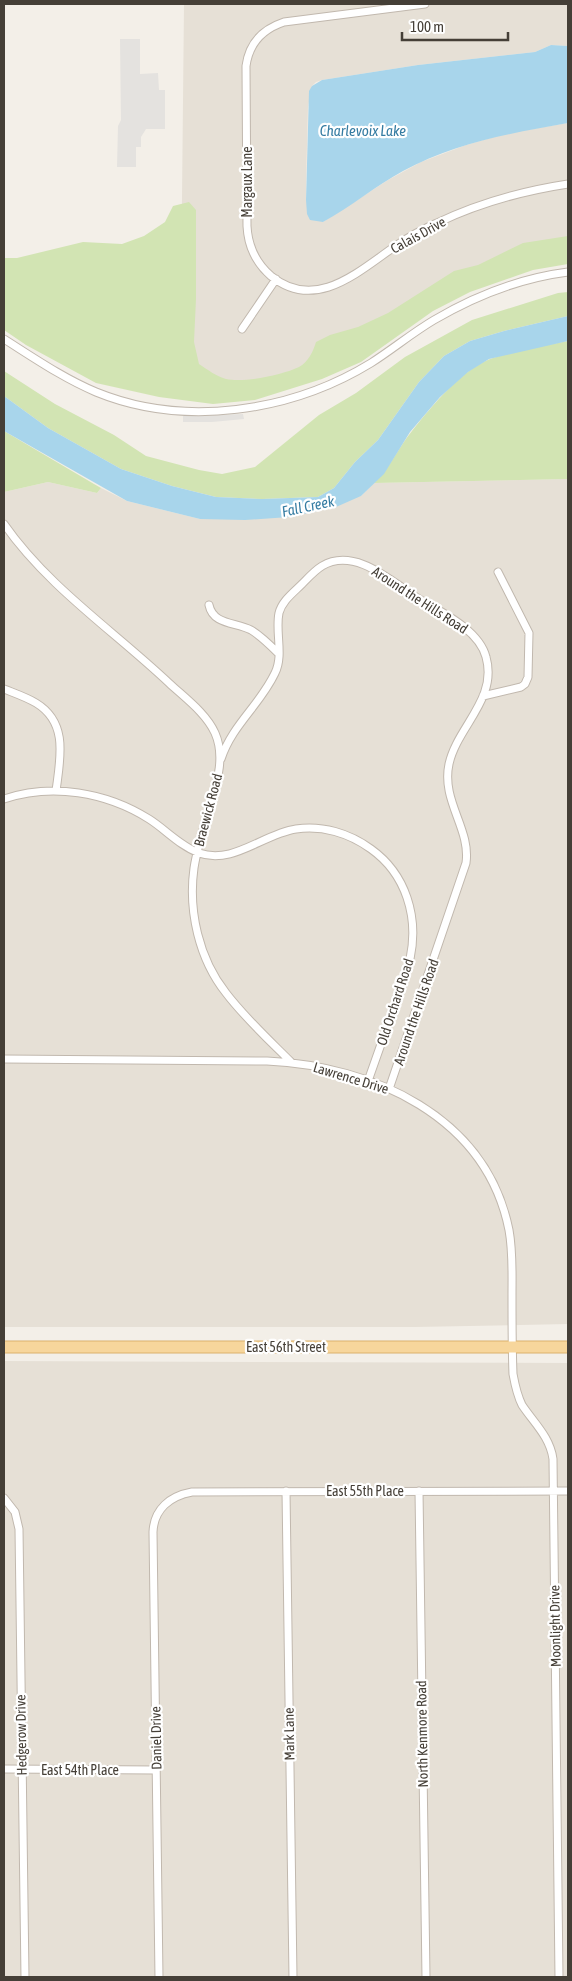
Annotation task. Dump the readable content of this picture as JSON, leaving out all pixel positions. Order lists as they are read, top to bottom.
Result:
{
  "streets": {
    "main road": ["East 56th Street"],
    "street": [
      "Margaux Lane",
      "Calais Drive",
      "Around the Hills Road",
      "Braewick Road",
      "Old Orchard Road",
      "Lawrence Drive",
      "East 55th Place",
      "Moonlight Drive",
      "Mark Lane",
      "North Kenmore Road",
      "Hedgerow Drive",
      "Daniel Drive",
      "East 54th Place"
    ]
  },
  "crossings": [
    ["Margaux Lane", "Calais Drive"],
    ["Around the Hills Road", "Braewick Road"],
    ["Around the Hills Road", "Lawrence Drive"],
    ["Braewick Road", "Old Orchard Road"],
    ["Braewick Road", "Lawrence Drive"],
    ["Old Orchard Road", "Lawrence Drive"],
    ["Lawrence Drive", "East 56th Street"],
    ["Lawrence Drive", "Moonlight Drive"],
    ["East 56th Street", "Moonlight Drive"],
    ["East 55th Place", "Moonlight Drive"],
    ["East 55th Place", "Mark Lane"],
    ["East 55th Place", "North Kenmore Road"],
    ["East 55th Place", "Daniel Drive"],
    ["Hedgerow Drive", "East 54th Place"],
    ["Daniel Drive", "East 54th Place"]
  ],
  "water": ["Charlevoix Lake", "Fall Creek"],
  "scale_bar": "100 m"
}
